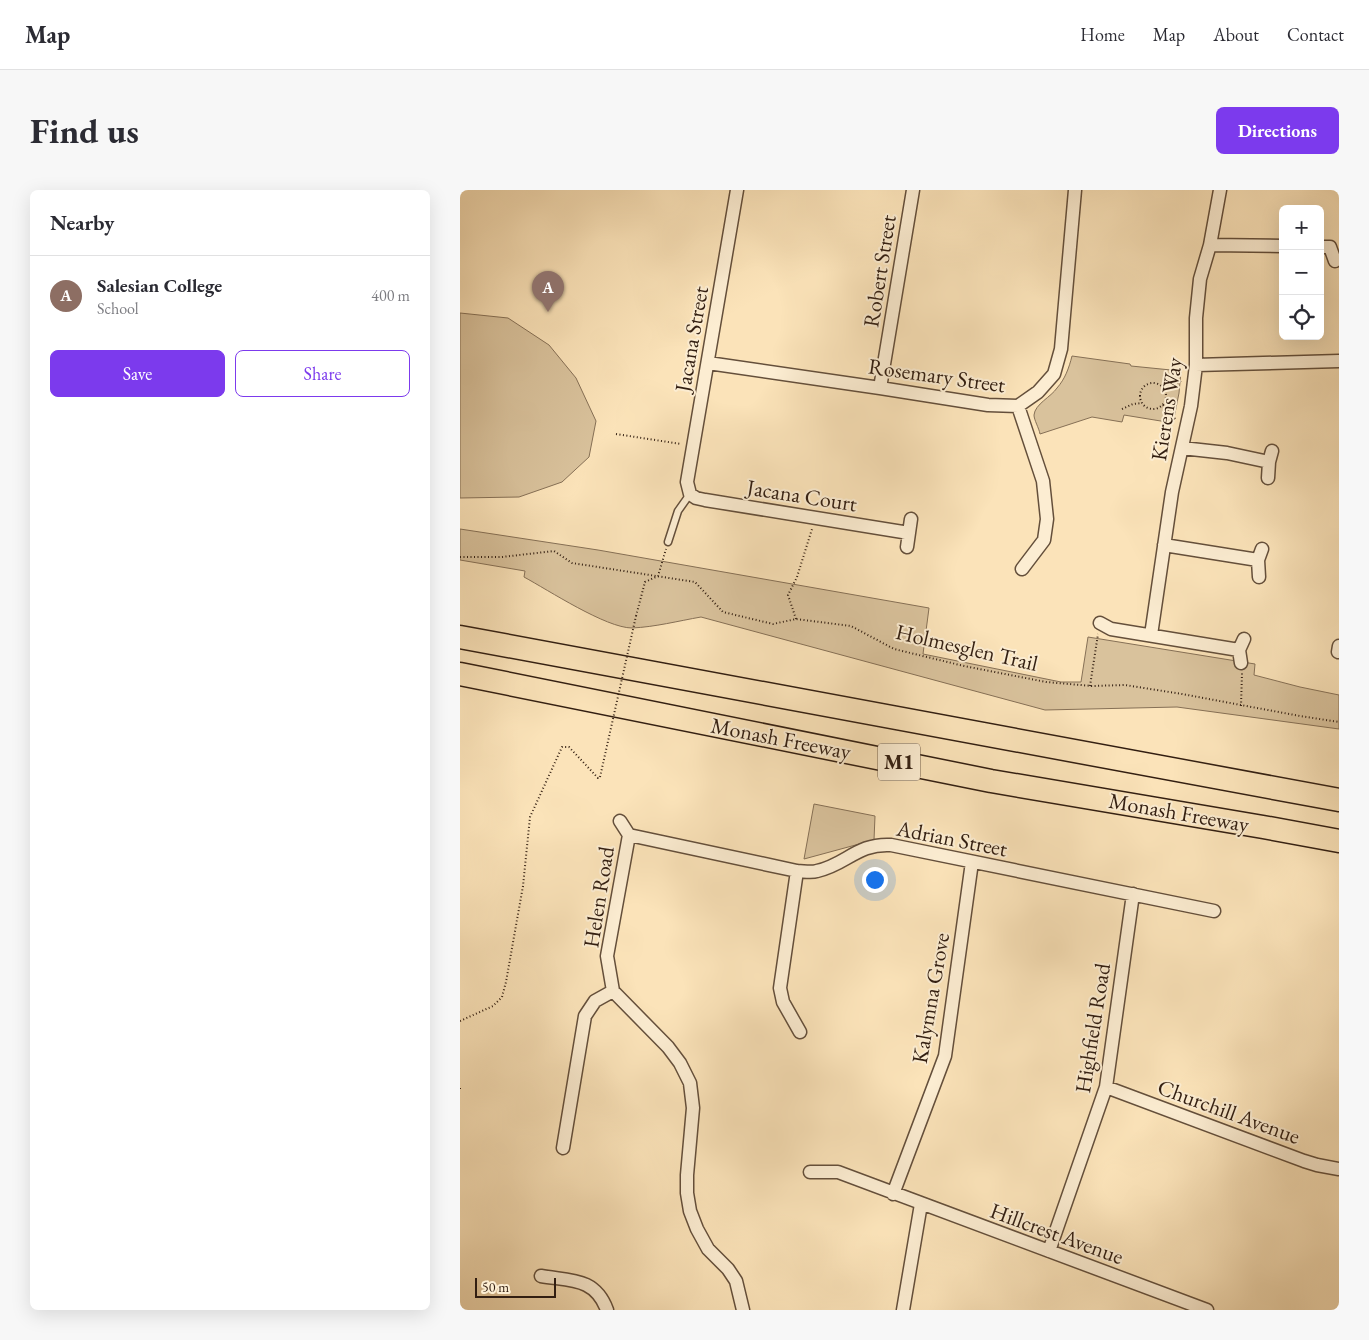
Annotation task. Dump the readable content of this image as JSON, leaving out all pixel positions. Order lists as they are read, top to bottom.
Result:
{
  "streets": {
    "highway": ["Monash Freeway", "M1"],
    "street": [
      "Robert Street",
      "Jacana Street",
      "Rosemary Street",
      "Kierens Way",
      "Jacana Court",
      "Adrian Street",
      "Helen Road",
      "Kalymna Grove",
      "Highfield Road",
      "Churchill Avenue",
      "Hillcrest Avenue"
    ],
    "path": ["Holmesglen Trail"]
  },
  "crossings": [
    ["Robert Street", "Rosemary Street"],
    ["Jacana Street", "Rosemary Street"],
    ["Jacana Street", "Jacana Court"],
    ["Adrian Street", "Helen Road"],
    ["Adrian Street", "Kalymna Grove"],
    ["Adrian Street", "Highfield Road"],
    ["Kalymna Grove", "Hillcrest Avenue"],
    ["Highfield Road", "Churchill Avenue"],
    ["Highfield Road", "Hillcrest Avenue"]
  ],
  "scale_bar": "50 m",
  "page": {
    "header": "Map",
    "nav": [
      "Home",
      "Map",
      "About",
      "Contact"
    ],
    "buttons": [
      "Directions",
      ["Save", "Share"]
    ],
    "title": "Find us",
    "heading": "Nearby",
    "map_buttons": ["+", "−"],
    "list": [
      {
        "mark": "A",
        "name": "Salesian College",
        "note": "School",
        "value": "400 m"
      }
    ],
    "pins": "A",
    "scale": "50 m"
  }
}
